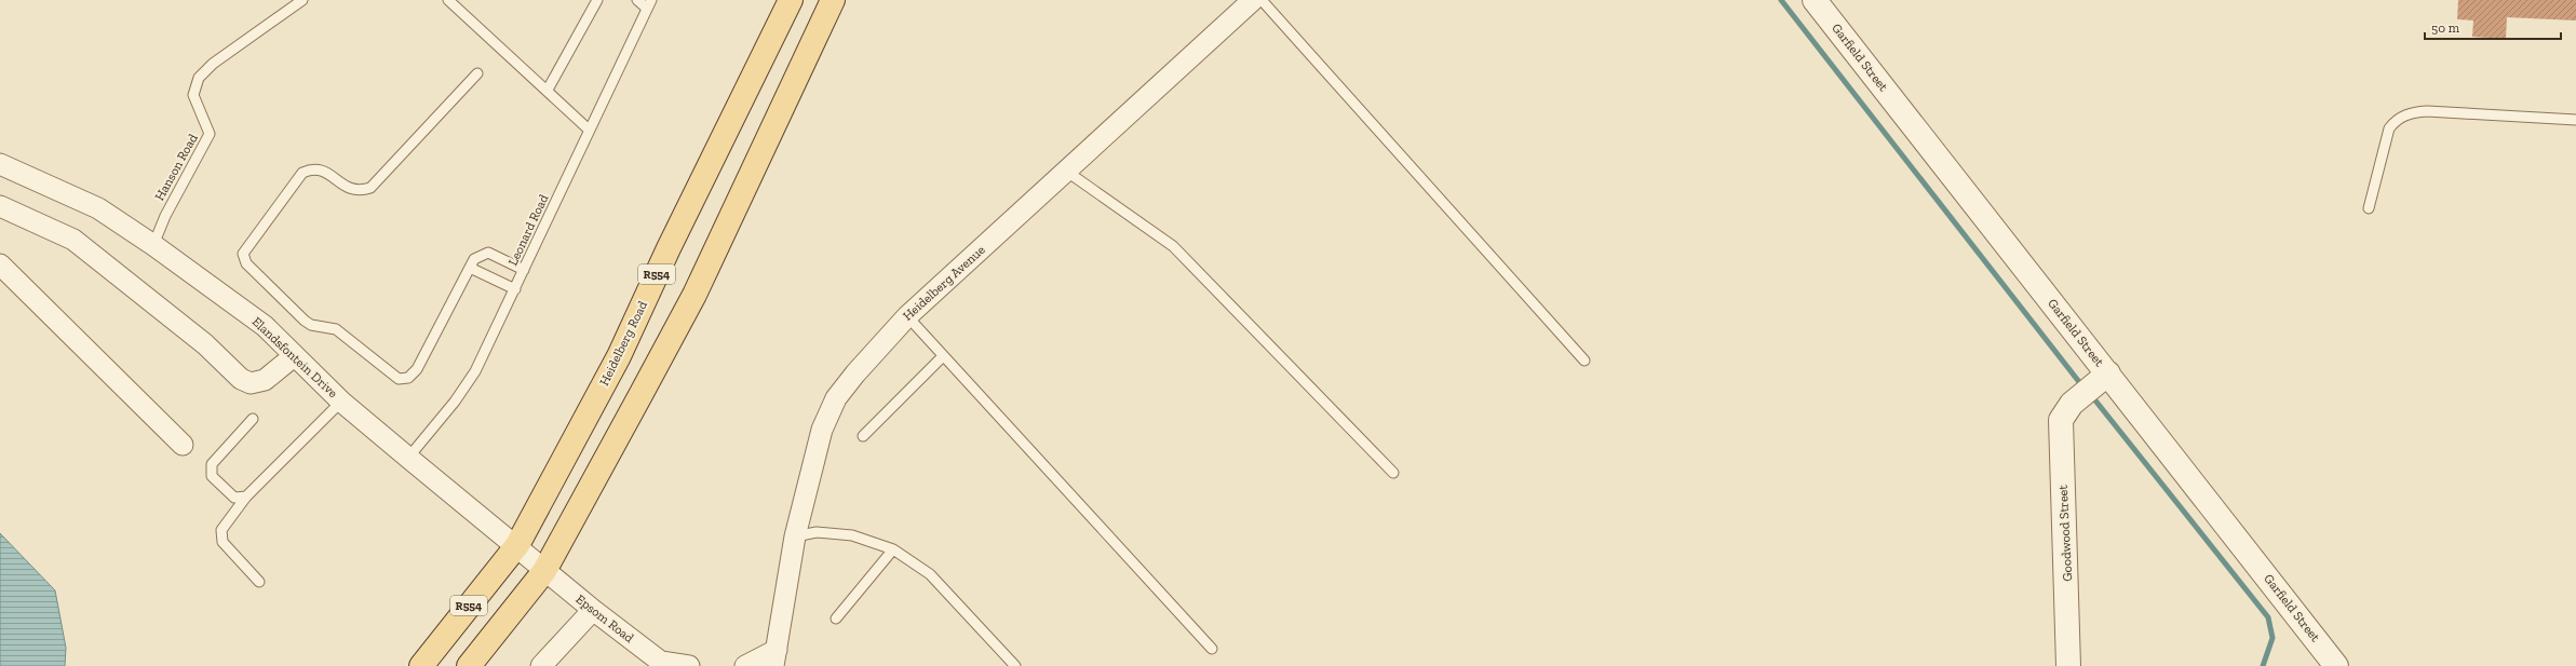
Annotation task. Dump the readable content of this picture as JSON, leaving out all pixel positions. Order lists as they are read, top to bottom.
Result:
{
  "streets": {
    "main road": ["R554", "Heidelberg Road"],
    "street": [
      "Garfield Street",
      "Heidelberg Avenue",
      "Elandsfontein Drive",
      "Goodwood Street",
      "Epsom Road"
    ],
    "lane": ["Hanson Road", "Leonard Road"]
  },
  "crossings": [
    ["Garfield Street", "Goodwood Street"],
    ["Hanson Road", "Elandsfontein Drive"],
    ["Leonard Road", "Elandsfontein Drive"],
    ["R554", "Elandsfontein Drive"],
    ["R554", "Epsom Road"],
    ["Heidelberg Road", "Elandsfontein Drive"],
    ["Elandsfontein Drive", "Epsom Road"]
  ],
  "scale_bar": "50 m"
}
